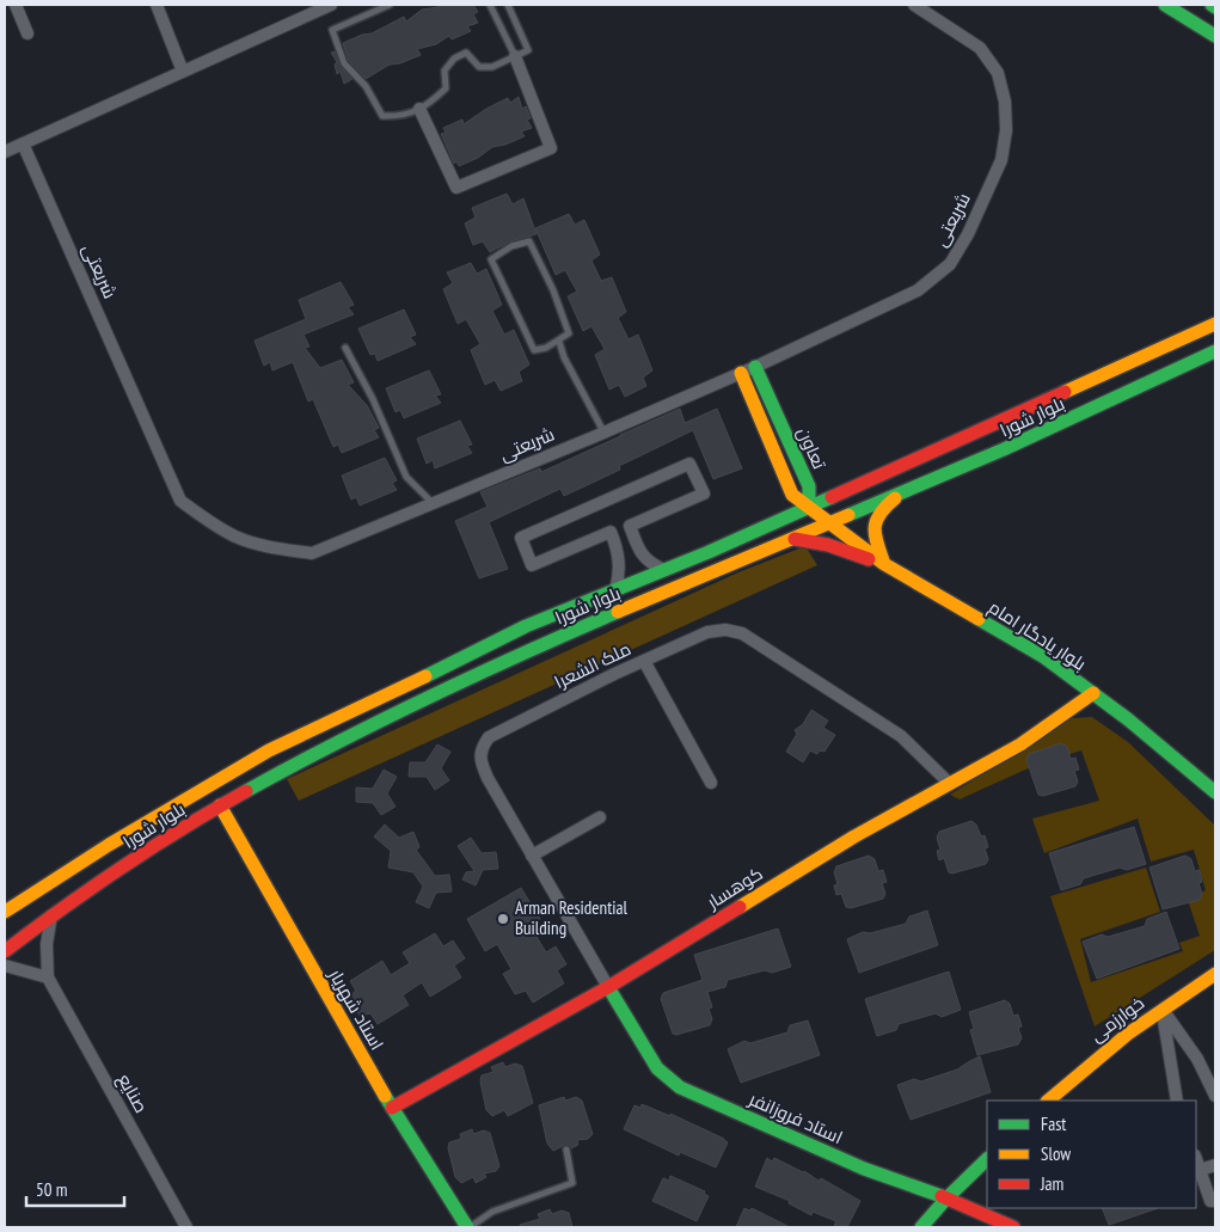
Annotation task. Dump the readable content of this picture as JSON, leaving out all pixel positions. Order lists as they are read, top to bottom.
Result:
{
  "streets": {
    "street": [
      "شریعتی",
      "بلوار شورا",
      "تعاون",
      "بلوار یادگار امام",
      "ملک الشعرا",
      "کوهسار",
      "استاد شهریار",
      "خوارزمی",
      "صنایع",
      "استاد فروزانفر"
    ]
  },
  "crossings": [
    ["شریعتی", "تعاون"],
    ["بلوار شورا", "تعاون"],
    ["بلوار شورا", "بلوار یادگار امام"],
    ["بلوار شورا", "استاد شهریار"],
    ["تعاون", "بلوار یادگار امام"],
    ["بلوار یادگار امام", "کوهسار"],
    ["ملک الشعرا", "کوهسار"],
    ["ملک الشعرا", "استاد فروزانفر"],
    ["کوهسار", "استاد شهریار"],
    ["کوهسار", "استاد فروزانفر"]
  ],
  "places": ["Arman Residential Building"],
  "legend": ["Fast", "Slow", "Jam"],
  "scale_bar": "50 m"
}
